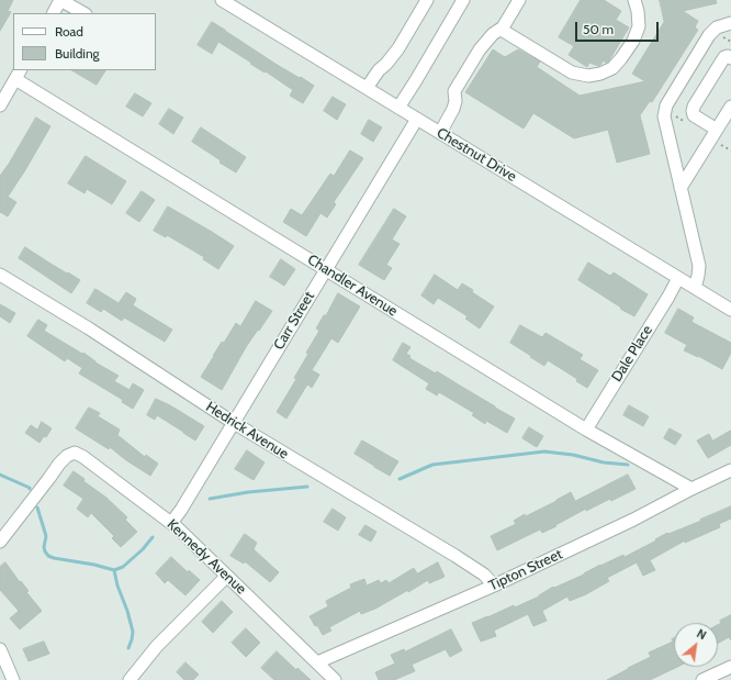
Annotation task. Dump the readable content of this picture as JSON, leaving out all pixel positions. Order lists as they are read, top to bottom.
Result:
{
  "streets": {
    "street": [
      "Chestnut Drive",
      "Chandler Avenue",
      "Carr Street",
      "Dale Place",
      "Hedrick Avenue",
      "Kennedy Avenue",
      "Tipton Street"
    ]
  },
  "crossings": [
    ["Chestnut Drive", "Carr Street"],
    ["Chestnut Drive", "Dale Place"],
    ["Chandler Avenue", "Carr Street"],
    ["Chandler Avenue", "Dale Place"],
    ["Chandler Avenue", "Tipton Street"],
    ["Carr Street", "Hedrick Avenue"],
    ["Carr Street", "Kennedy Avenue"],
    ["Hedrick Avenue", "Tipton Street"],
    ["Kennedy Avenue", "Tipton Street"]
  ],
  "legend": ["Road", "Building"],
  "scale_bar": "50 m",
  "north": "top right"
}
